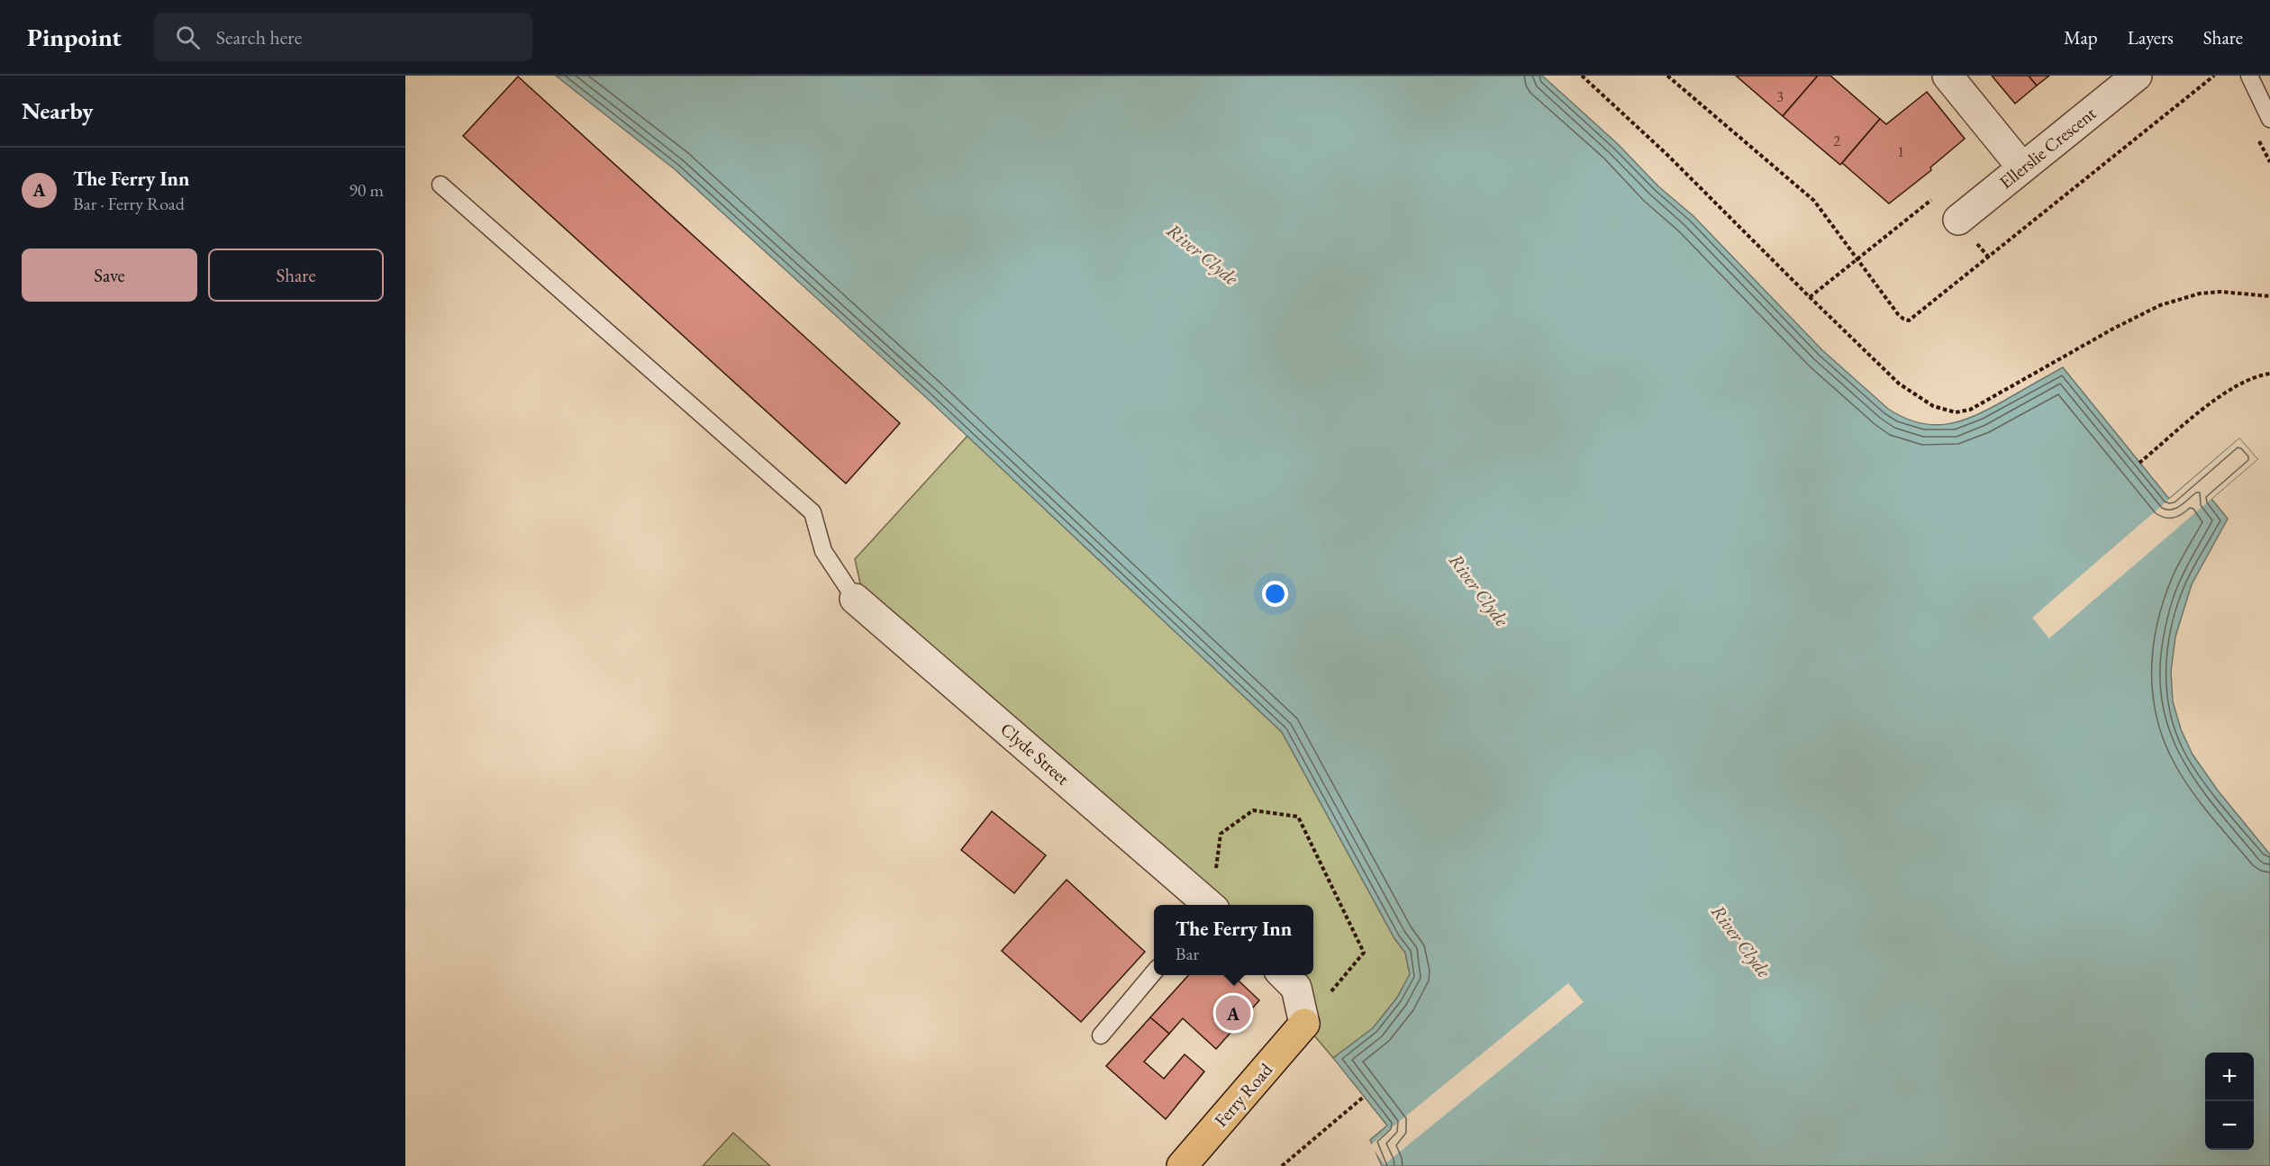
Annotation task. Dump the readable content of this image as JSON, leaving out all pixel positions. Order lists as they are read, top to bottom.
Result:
{
  "streets": {
    "main road": ["Ferry Road"],
    "street": ["Ellerslie Crescent", "Clyde Street"]
  },
  "water": ["River Clyde"],
  "house_numbers": ["3", "2", "1"],
  "page": {
    "header": "Pinpoint",
    "search": "Search here",
    "nav": ["Map", "Layers", "Share"],
    "heading": "Nearby",
    "list": [
      {
        "mark": "A",
        "name": "The Ferry Inn",
        "note": "Bar · Ferry Road",
        "value": "90 m"
      }
    ],
    "buttons": ["Save", "Share"],
    "popup": ["The Ferry Inn", "Bar"],
    "pins": "A",
    "map_buttons": ["+", "−"]
  }
}
